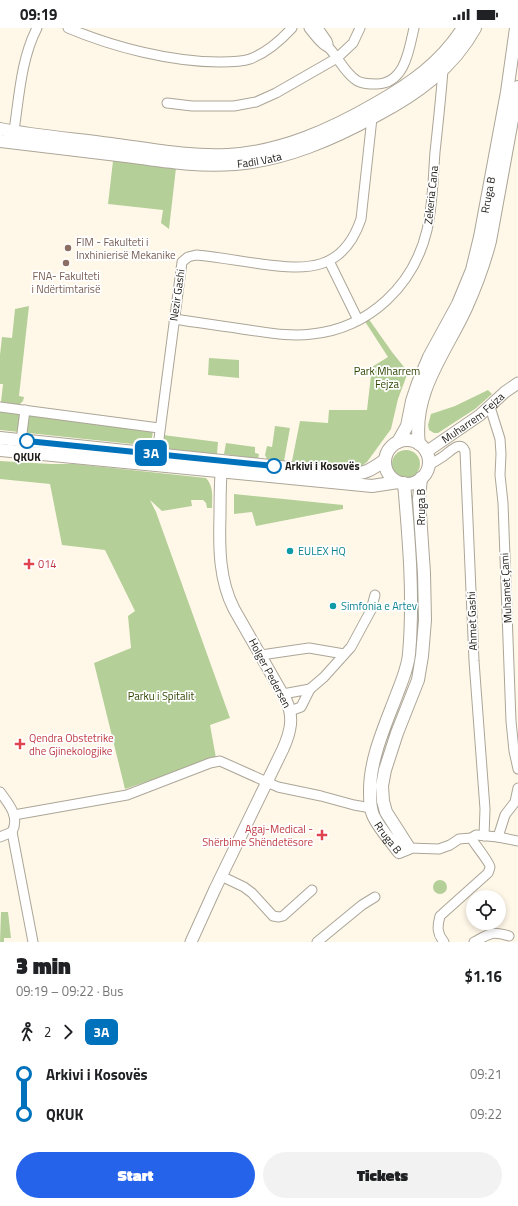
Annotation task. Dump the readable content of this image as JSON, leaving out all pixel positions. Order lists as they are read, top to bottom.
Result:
{
  "streets": {
    "main road": ["Fadil Vata", "Rruga B"],
    "street": [
      "Zekeria Cana",
      "Nezir Gashi",
      "Muharrem Fejza",
      "Muhamet Çami",
      "Ahmet Gashi",
      "Holger Pedersen"
    ]
  },
  "crossings": [
    ["Fadil Vata", "Zekeria Cana"],
    ["Fadil Vata", "Nezir Gashi"],
    ["Zekeria Cana", "Nezir Gashi"],
    ["Rruga B", "Muharrem Fejza"],
    ["Rruga B", "Ahmet Gashi"],
    ["Muharrem Fejza", "Muhamet Çami"],
    ["Muharrem Fejza", "Ahmet Gashi"]
  ],
  "parks": ["Park Mharrem Fejza", "Parku i Spitalit"],
  "places": {
    "other": [
      "FIM - Fakulteti i Inxhinierisë Mekanike",
      "FNA- Fakulteti i Ndërtimtarisë",
      "QKUK",
      "Arkivi i Kosovës",
      "EULEX HQ",
      "Simfonia e Artev"
    ],
    "health": ["014", "Qendra Obstetrike dhe Gjinekologjike", "Agaj-Medical - Shërbime Shëndetësore"]
  },
  "lines": ["bus line 3A"],
  "page": {
    "status": "09:19",
    "on_map": "3A",
    "heading": ["3 min", "09:19 – 09:22 · Bus", "$1.16"],
    "legs": ["2", "3A"],
    "list": [
      {
        "name": "Arkivi i Kosovës",
        "value": "09:21"
      },
      {
        "name": "QKUK",
        "value": "09:22"
      }
    ],
    "buttons": ["Start", "Tickets"]
  }
}
